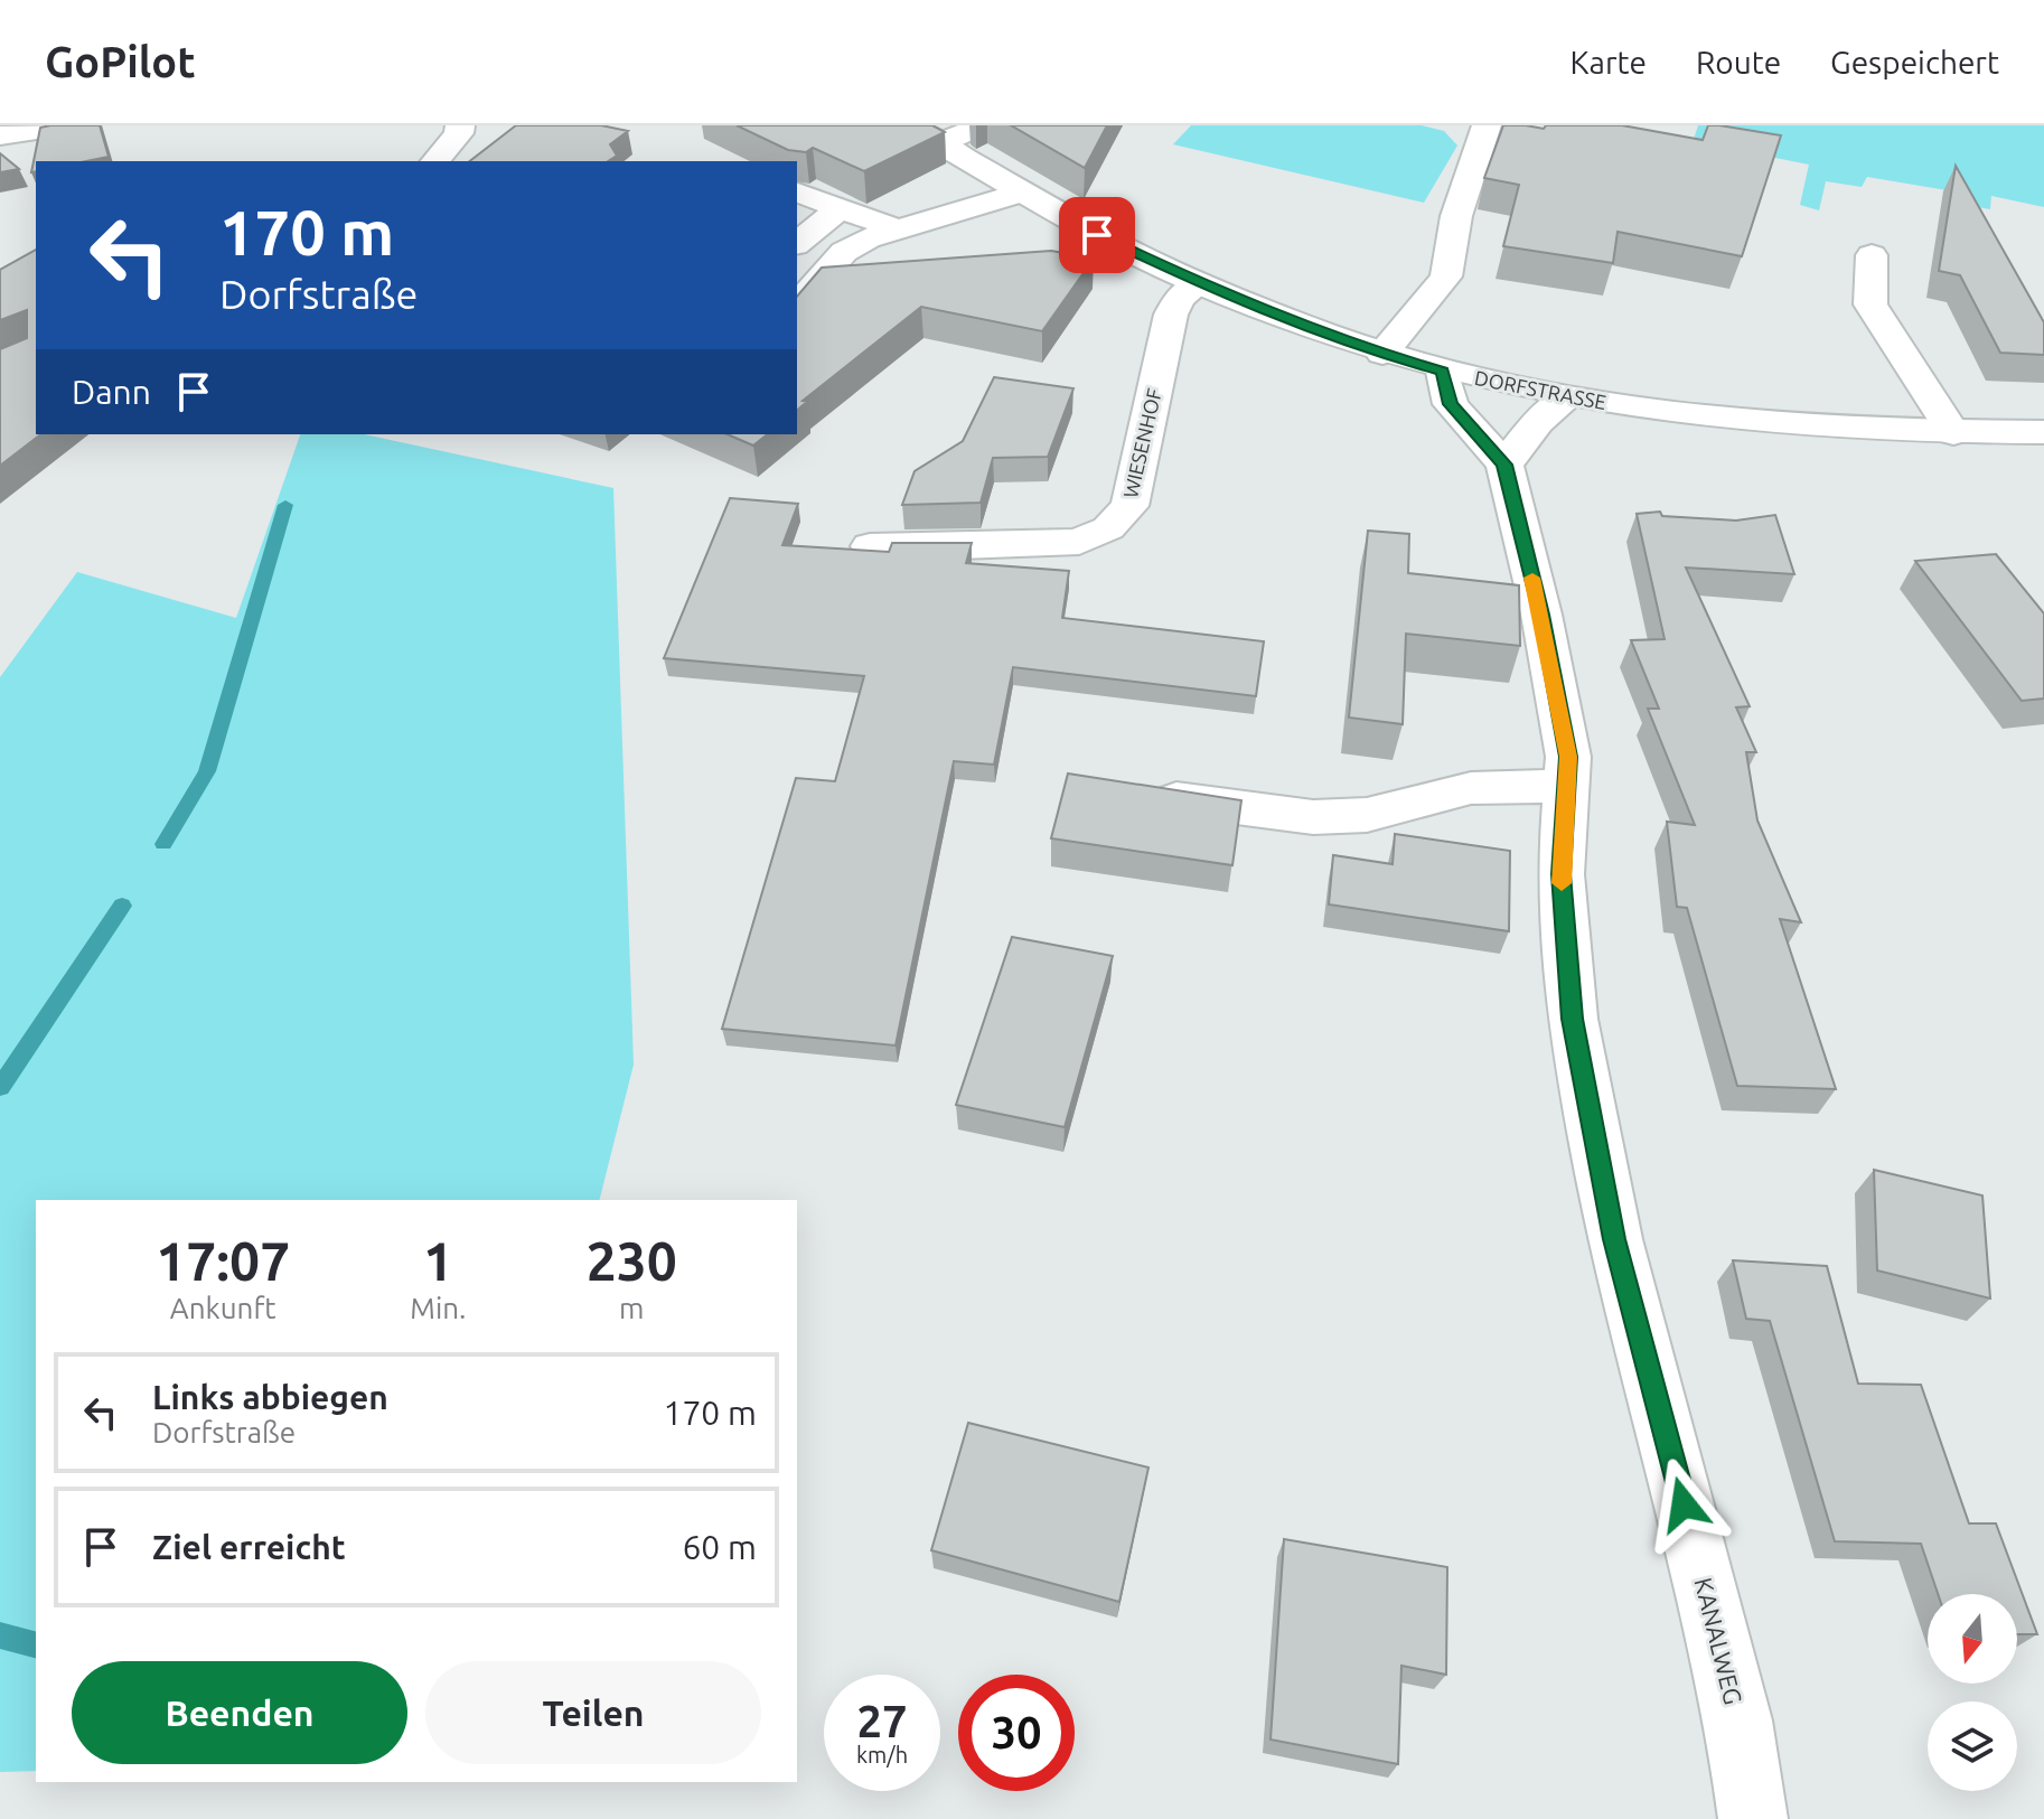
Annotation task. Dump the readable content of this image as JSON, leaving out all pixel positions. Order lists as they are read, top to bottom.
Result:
{
  "streets": {
    "street": ["DORFSTRASSE", "WIESENHOF", "KANALWEG"]
  },
  "crossings": [
    ["DORFSTRASSE", "WIESENHOF"],
    ["DORFSTRASSE", "KANALWEG"]
  ],
  "north": "bottom",
  "page": {
    "header": "GoPilot",
    "nav": ["Karte", "Route", "Gespeichert"],
    "turn": ["170 m", "Dorfstraße"],
    "then": "Dann",
    "eta": [
      "17:07",
      "Ankunft",
      "1",
      "Min.",
      "230",
      "m"
    ],
    "list": [
      {
        "name": "Links abbiegen",
        "note": "Dorfstraße",
        "value": "170 m"
      },
      {
        "name": "Ziel erreicht",
        "value": "60 m"
      }
    ],
    "buttons": ["Beenden", "Teilen"],
    "speed": "27 km/h",
    "limit": "30"
  }
}
